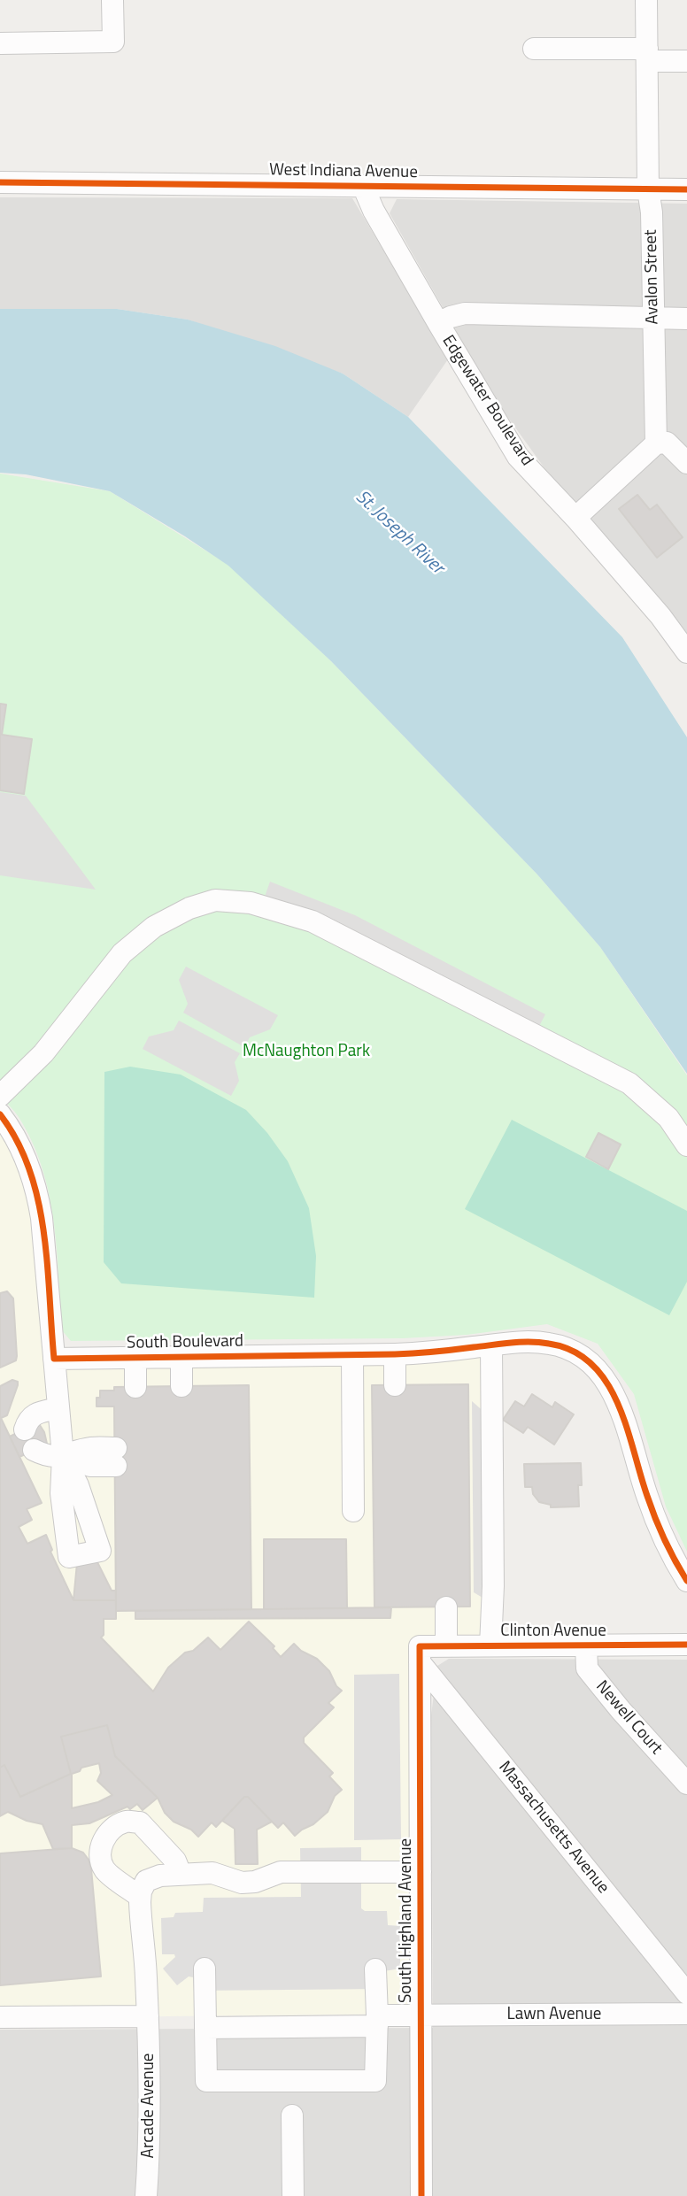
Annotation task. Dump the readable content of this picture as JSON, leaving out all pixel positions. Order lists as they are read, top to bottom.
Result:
{
  "streets": {
    "street": [
      "West Indiana Avenue",
      "Avalon Street",
      "Edgewater Boulevard",
      "South Boulevard",
      "Clinton Avenue",
      "Newell Court",
      "Massachusetts Avenue",
      "South Highland Avenue",
      "Lawn Avenue",
      "Arcade Avenue"
    ]
  },
  "crossings": [
    ["West Indiana Avenue", "Avalon Street"],
    ["West Indiana Avenue", "Edgewater Boulevard"],
    ["Clinton Avenue", "Newell Court"],
    ["Clinton Avenue", "Massachusetts Avenue"],
    ["Clinton Avenue", "South Highland Avenue"],
    ["Massachusetts Avenue", "South Highland Avenue"],
    ["South Highland Avenue", "Lawn Avenue"]
  ],
  "water": ["St. Joseph River"],
  "parks": ["McNaughton Park"]
}
